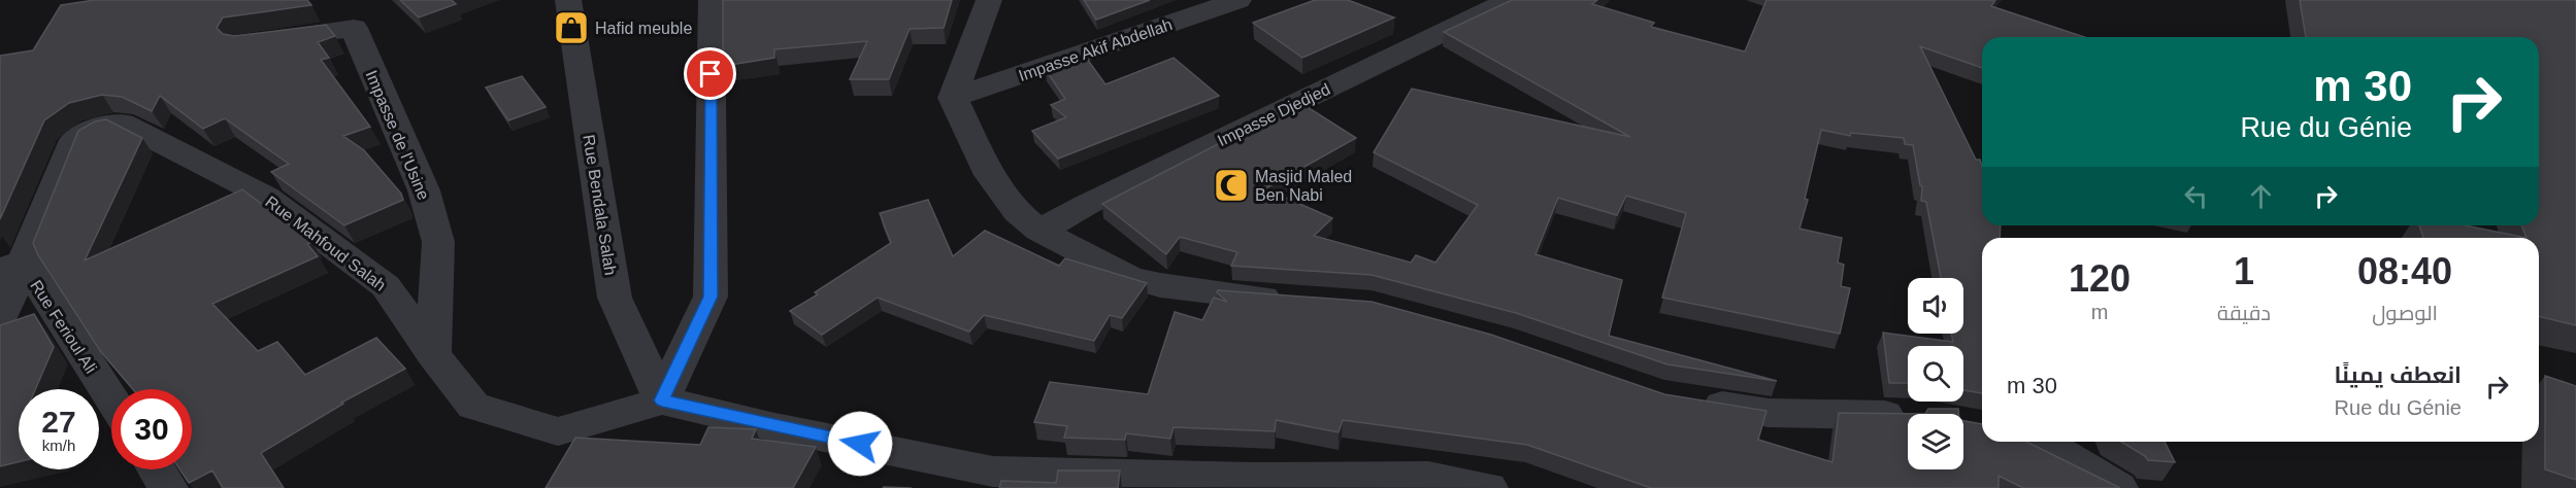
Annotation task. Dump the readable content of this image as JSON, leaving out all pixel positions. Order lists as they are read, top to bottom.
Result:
{
  "streets": {
    "street": [
      "Impasse Akif Abdellah",
      "Impasse Djedjed",
      "Impasse de l'Usine",
      "Rue Bendala Salah",
      "Rue Mahfoud Salah",
      "Rue Ferioul Ali"
    ]
  },
  "crossings": [
    ["Impasse de l'Usine", "Rue Mahfoud Salah"],
    ["Rue Bendala Salah", "Rue Mahfoud Salah"],
    ["Rue Mahfoud Salah", "Rue Ferioul Ali"]
  ],
  "places": {
    "shop": ["Hafid meuble"],
    "mosque": ["Masjid Maled Ben Nabi"]
  },
  "page": {
    "turn": ["30 m", "Rue du Génie"],
    "eta": [
      "08:40",
      "الوصول",
      "1",
      "دقيقة",
      "120",
      "m"
    ],
    "list": [
      {
        "name": "انعطف يمينًا",
        "note": "Rue du Génie",
        "value": "30 m"
      }
    ],
    "speed": "27 km/h",
    "limit": "30"
  }
}
